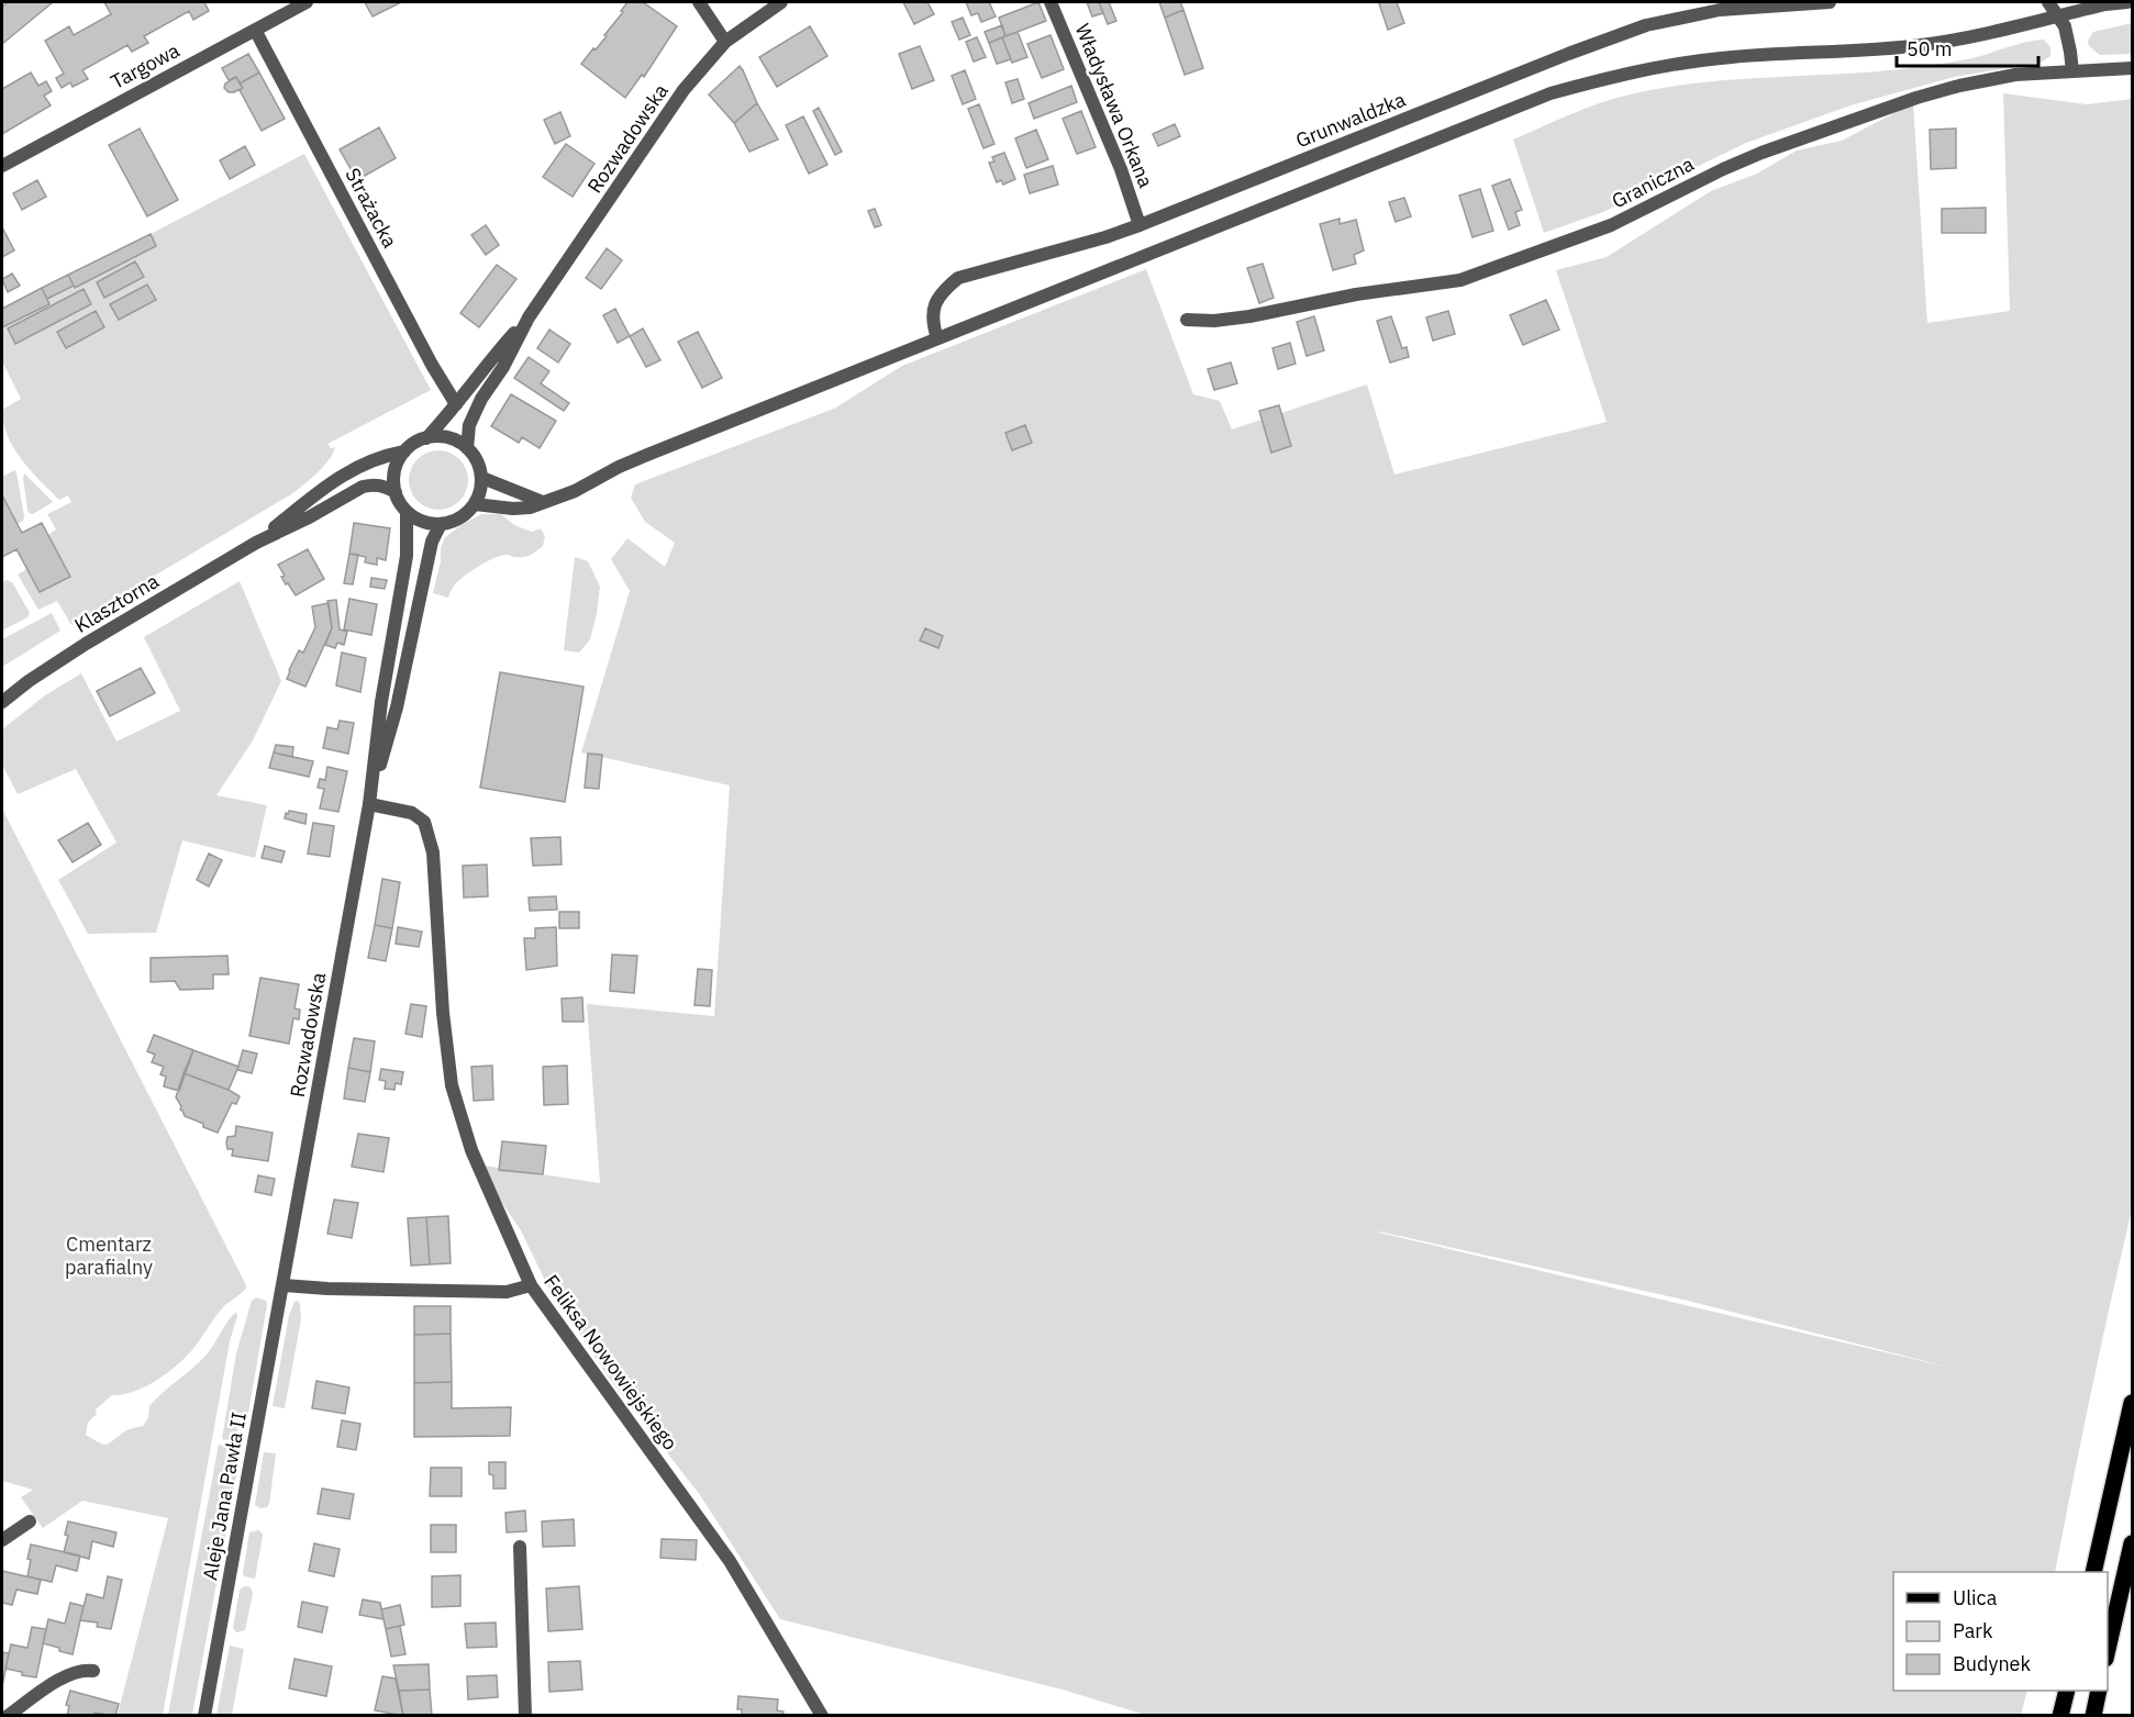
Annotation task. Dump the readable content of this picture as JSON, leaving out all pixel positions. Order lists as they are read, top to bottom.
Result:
{
  "streets": {
    "street": [
      "Targowa",
      "Władysława Orkana",
      "Grunwaldzka",
      "Rozwadowska",
      "Graniczna",
      "Strażacka",
      "Klasztorna",
      "Feliksa Nowowiejskiego",
      "Aleje Jana Pawła II"
    ]
  },
  "crossings": [
    ["Targowa", "Strażacka"],
    ["Władysława Orkana", "Grunwaldzka"],
    ["Rozwadowska", "Strażacka"],
    ["Rozwadowska", "Klasztorna"],
    ["Rozwadowska", "Feliksa Nowowiejskiego"],
    ["Rozwadowska", "Aleje Jana Pawła II"]
  ],
  "parks": ["Cmentarz parafialny"],
  "legend": ["Ulica", "Park", "Budynek"],
  "scale_bar": "50 m"
}
